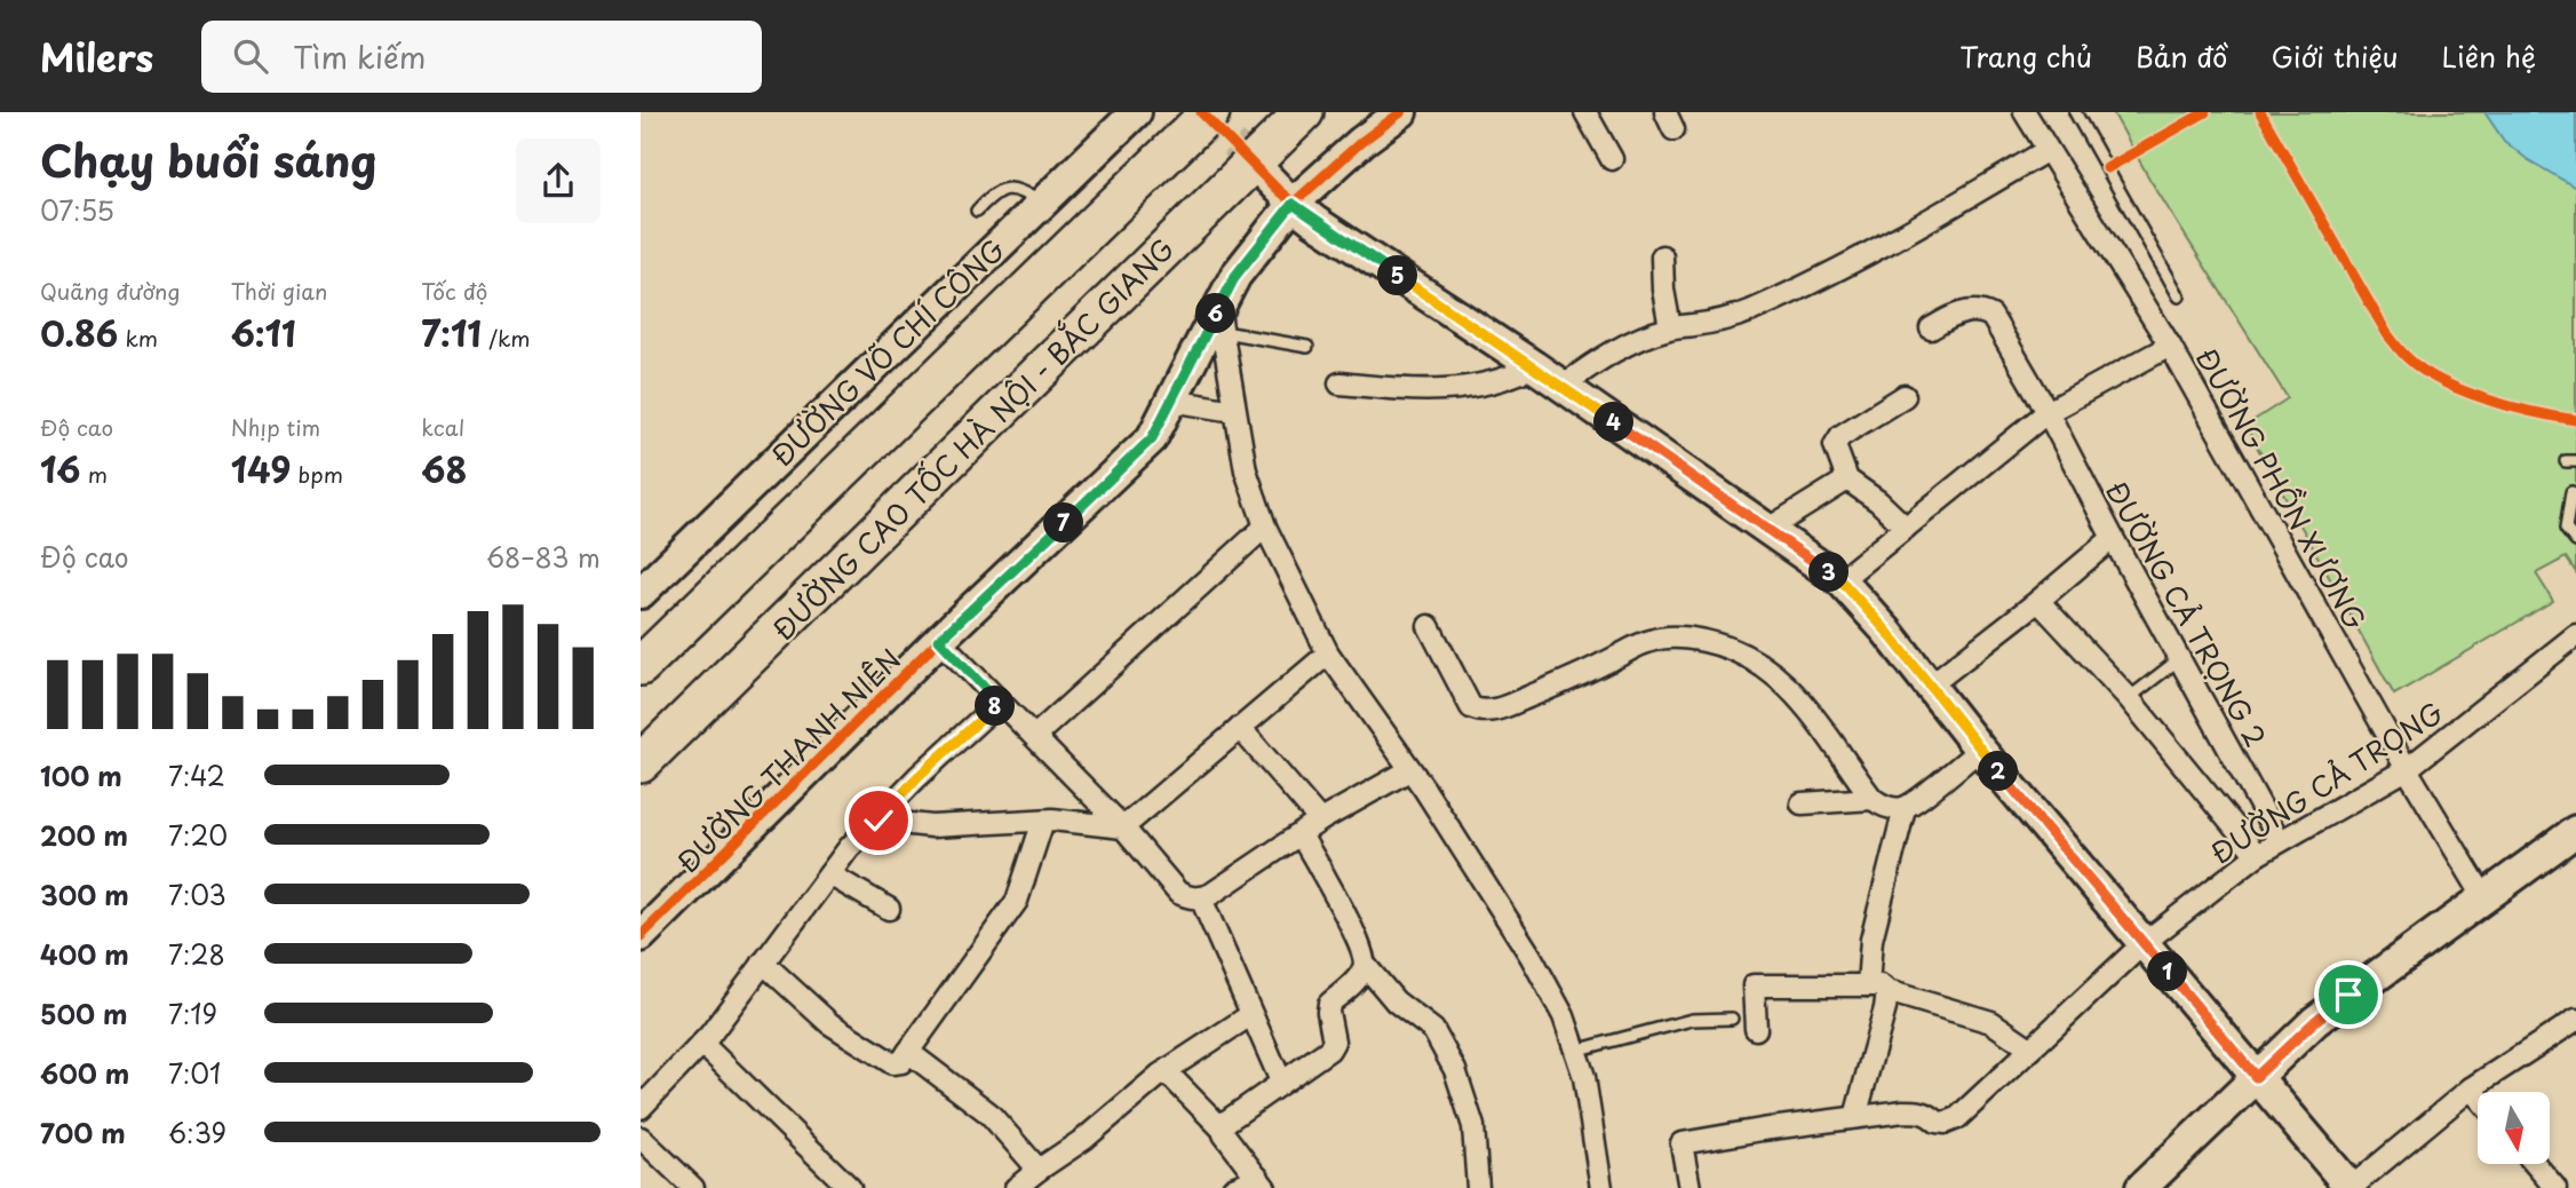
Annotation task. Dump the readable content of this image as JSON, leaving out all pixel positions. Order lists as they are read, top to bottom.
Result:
{
  "streets": {
    "highway": ["ĐƯỜNG CAO TỐC HÀ NỘI - BẮC GIANG"],
    "street": [
      "ĐƯỜNG VÕ CHÍ CÔNG",
      "ĐƯỜNG PHỒN XƯƠNG",
      "ĐƯỜNG CẢ TRỌNG 2",
      "ĐƯỜNG THANH NIÊN",
      "ĐƯỜNG CẢ TRỌNG"
    ]
  },
  "crossings": [
    ["ĐƯỜNG PHỒN XƯƠNG", "ĐƯỜNG CẢ TRỌNG"],
    ["ĐƯỜNG CẢ TRỌNG 2", "ĐƯỜNG CẢ TRỌNG"]
  ],
  "north": "bottom",
  "page": {
    "header": "Milers",
    "search": "Tìm kiếm",
    "nav": [
      "Trang chủ",
      "Bản đồ",
      "Giới thiệu",
      "Liên hệ"
    ],
    "heading": ["Chạy buổi sáng", "07:55"],
    "stats": [
      ["Quãng đường", "0.86 km"],
      ["Thời gian", "6:11"],
      ["Tốc độ", "7:11 /km"],
      ["Độ cao", "16 m"],
      ["Nhịp tim", "149 bpm"],
      ["kcal", "68"]
    ],
    "pins": [
      "5",
      "6",
      "4",
      "7",
      "3",
      "8",
      "2",
      "1"
    ],
    "chart": ["Độ cao", "68–83 m"],
    "list": [
      {
        "name": "100 m",
        "note": "7:42"
      },
      {
        "name": "200 m",
        "note": "7:20"
      },
      {
        "name": "300 m",
        "note": "7:03"
      },
      {
        "name": "400 m",
        "note": "7:28"
      },
      {
        "name": "500 m",
        "note": "7:19"
      },
      {
        "name": "600 m",
        "note": "7:01"
      },
      {
        "name": "700 m",
        "note": "6:39"
      }
    ]
  }
}
